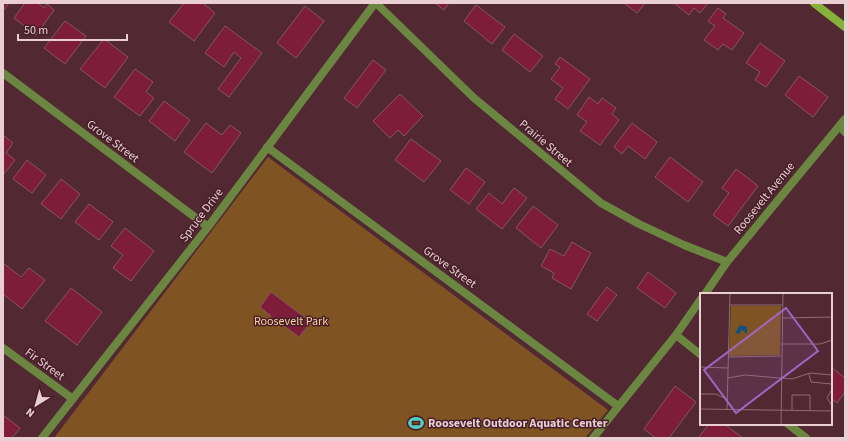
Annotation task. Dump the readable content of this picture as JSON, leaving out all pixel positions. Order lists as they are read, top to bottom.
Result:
{
  "streets": {
    "street": [
      "Grove Street",
      "Prairie Street",
      "Roosevelt Avenue",
      "Spruce Drive",
      "Fir Street"
    ]
  },
  "crossings": [
    ["Grove Street", "Spruce Drive"],
    ["Prairie Street", "Roosevelt Avenue"],
    ["Prairie Street", "Spruce Drive"],
    ["Spruce Drive", "Fir Street"]
  ],
  "parks": ["Roosevelt Park"],
  "places": {
    "sports": ["Roosevelt Outdoor Aquatic Center"]
  },
  "scale_bar": "50 m",
  "north": "bottom left"
}
